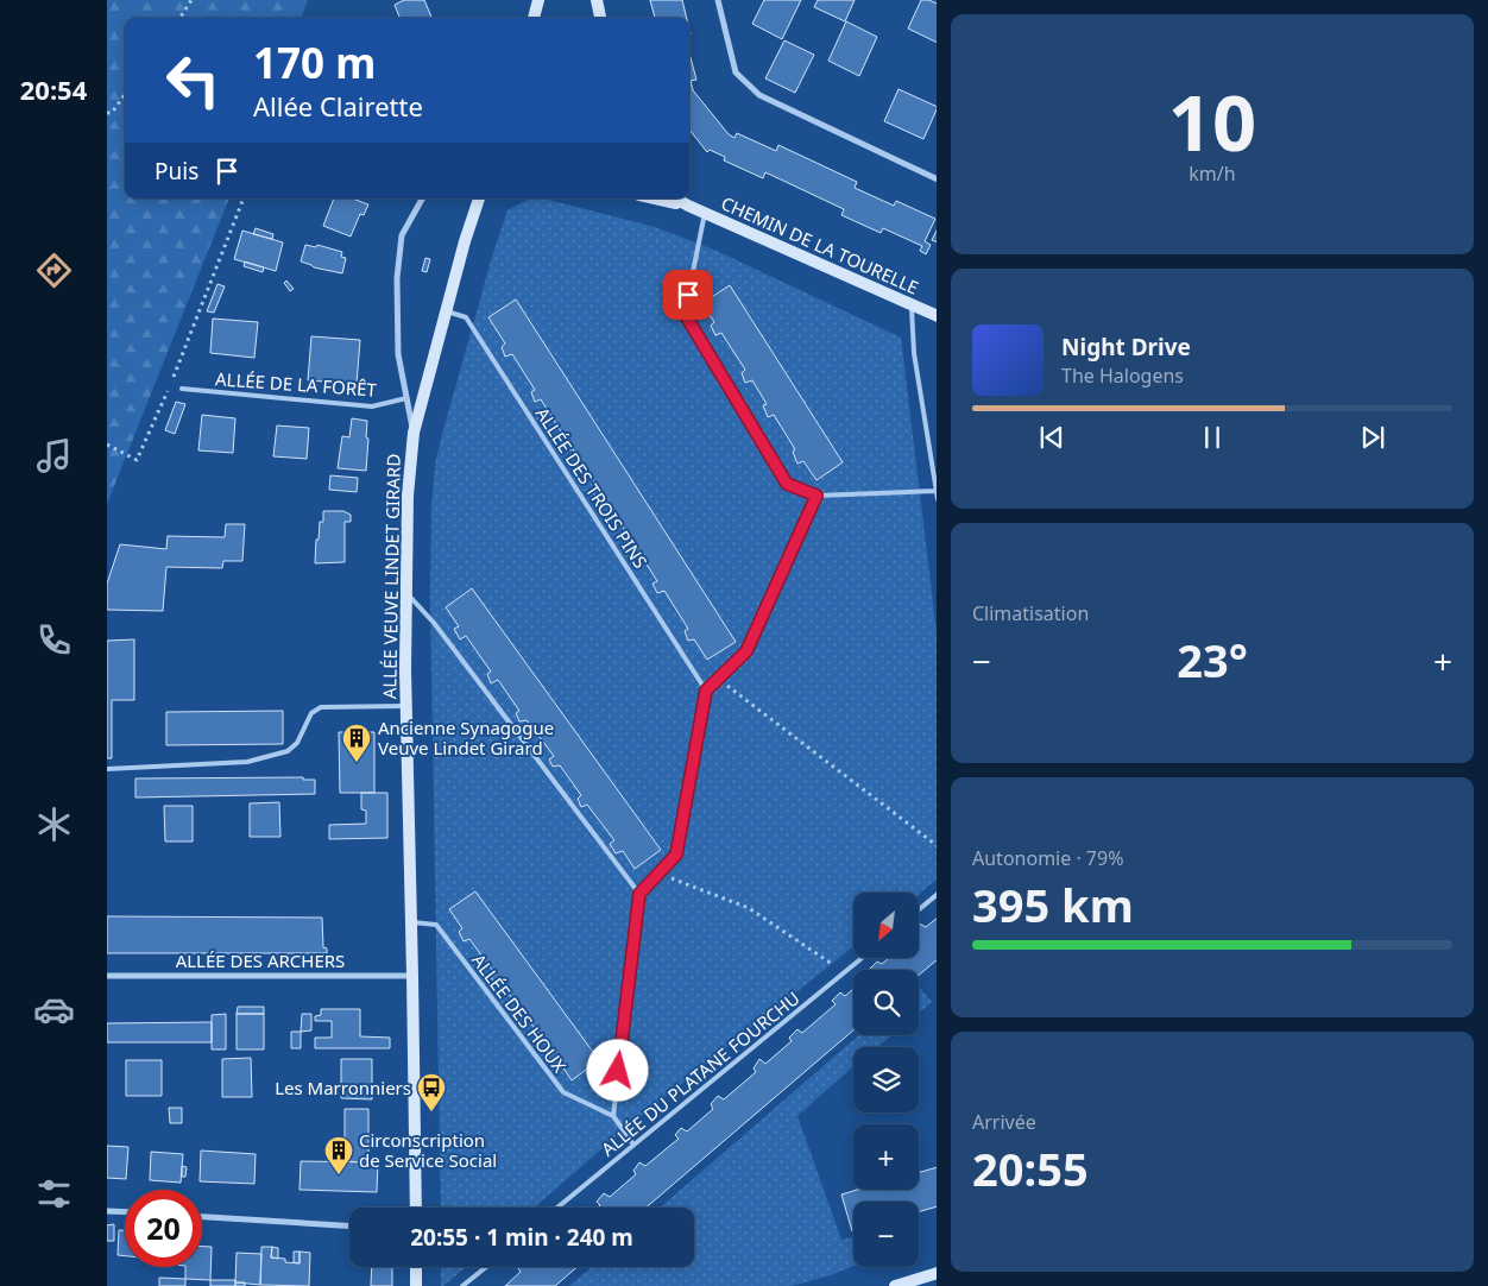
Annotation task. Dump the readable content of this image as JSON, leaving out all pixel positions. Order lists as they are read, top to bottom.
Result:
{
  "streets": {
    "street": ["CHEMIN DE LA TOURELLE", "ALLÉE VEUVE LINDET GIRARD", "ALLÉE DES ARCHERS"],
    "lane": [
      "ALLÉE DE LA FORÊT",
      "ALLÉE DES TROIS PINS",
      "ALLÉE DES HOUX",
      "ALLÉE DU PLATANE FOURCHU"
    ]
  },
  "crossings": [
    ["ALLÉE DES TROIS PINS", "ALLÉE VEUVE LINDET GIRARD"],
    ["ALLÉE VEUVE LINDET GIRARD", "ALLÉE DES ARCHERS"],
    ["ALLÉE VEUVE LINDET GIRARD", "ALLÉE DES HOUX"]
  ],
  "places": {
    "building": ["Ancienne Synagogue Veuve Lindet Girard", "Circonscription de Service Social"],
    "bus stop": ["Les Marronniers"]
  },
  "north": "bottom left",
  "page": {
    "tabs": "20:54",
    "tile": [
      ["10", "km/h"],
      "Climatisation",
      ["Autonomie · 79%", "395 km"],
      ["Arrivée", "20:55"]
    ],
    "turn": ["170 m", "Allée Clairette"],
    "then": "Puis",
    "song": ["Night Drive", "The Halogens"],
    "heat": ["−", "23°", "+"],
    "map_buttons": ["+", "−"],
    "limit": "20",
    "trip": "20:55 · 1 min · 240 m"
  }
}
